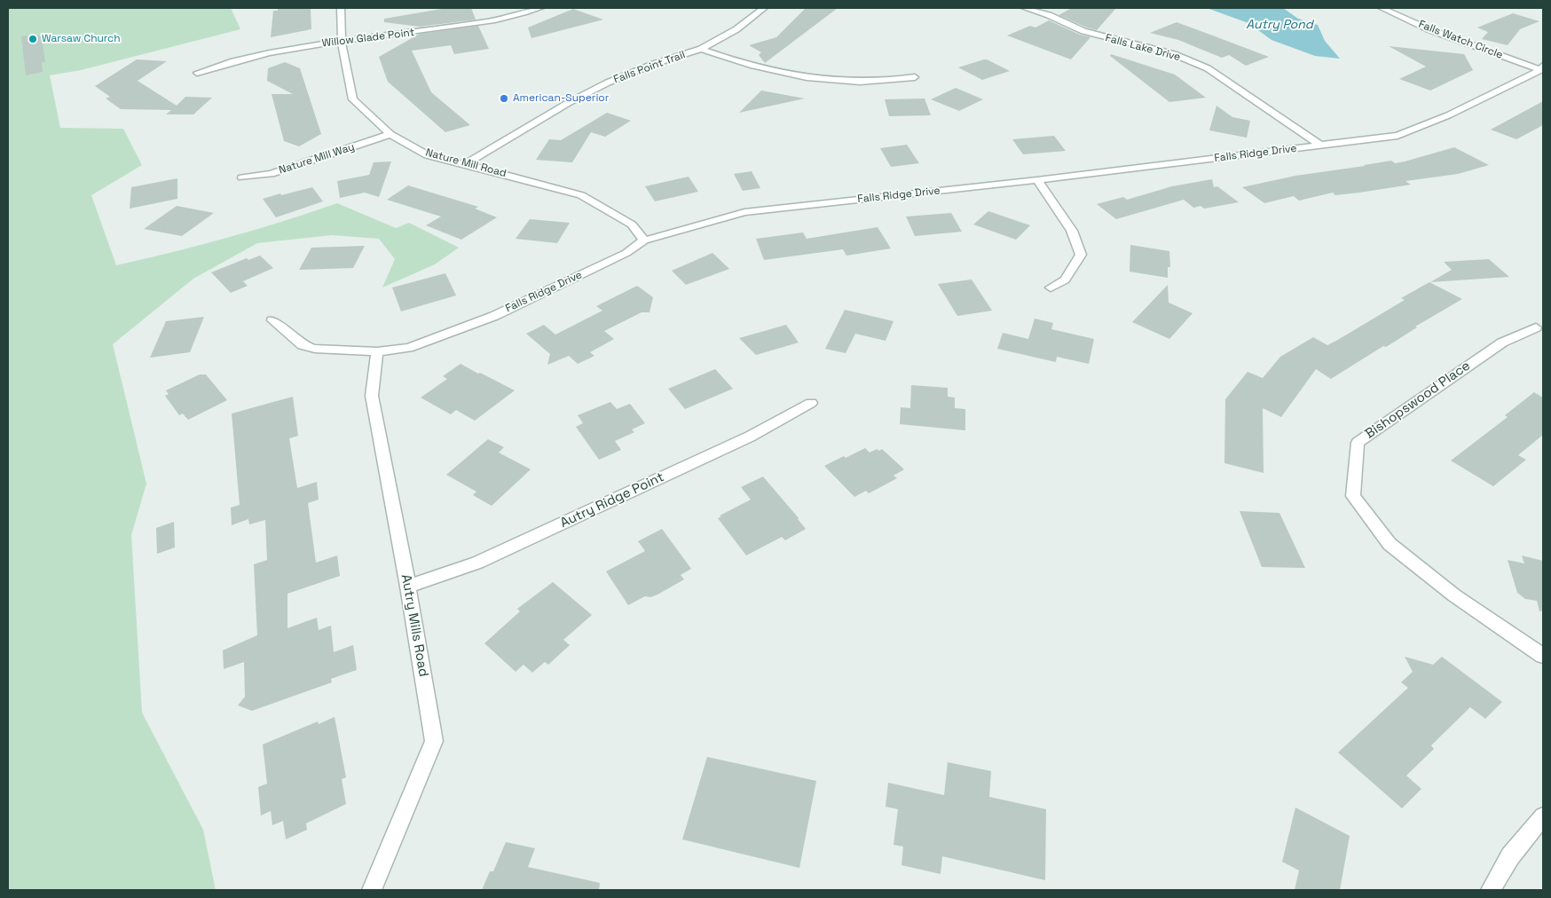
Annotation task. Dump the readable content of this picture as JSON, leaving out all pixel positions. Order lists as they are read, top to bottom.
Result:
{
  "streets": {
    "street": [
      "Willow Glade Point",
      "Falls Watch Circle",
      "Falls Lake Drive",
      "Falls Point Trail",
      "Falls Ridge Drive",
      "Nature Mill Way",
      "Nature Mill Road",
      "Bishopswood Place",
      "Autry Ridge Point",
      "Autry Mills Road"
    ]
  },
  "crossings": [
    ["Willow Glade Point", "Nature Mill Road"],
    ["Falls Watch Circle", "Falls Ridge Drive"],
    ["Falls Lake Drive", "Falls Ridge Drive"],
    ["Falls Point Trail", "Nature Mill Road"],
    ["Falls Ridge Drive", "Nature Mill Road"],
    ["Falls Ridge Drive", "Autry Mills Road"],
    ["Nature Mill Way", "Nature Mill Road"],
    ["Autry Ridge Point", "Autry Mills Road"]
  ],
  "water": ["Autry Pond"],
  "places": ["Warsaw Church", "American-Superior"]
}
